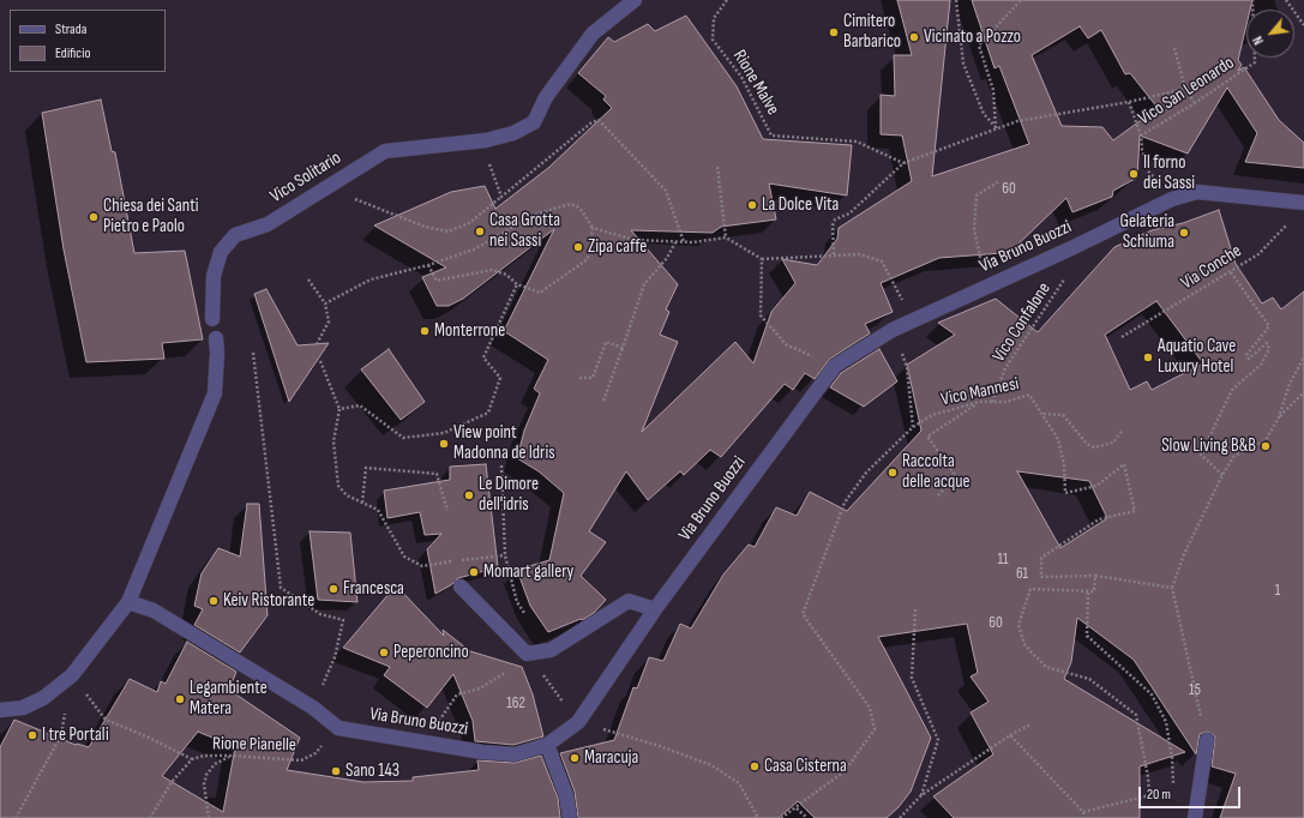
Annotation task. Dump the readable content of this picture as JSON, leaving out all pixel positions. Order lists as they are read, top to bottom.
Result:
{
  "streets": {
    "street": ["Vico Solitario", "Via Bruno Buozzi"],
    "path": [
      "Rione Malve",
      "Vico San Leonardo",
      "Via Conche",
      "Vico Confalone",
      "Vico Mannesi",
      "Rione Pianelle"
    ]
  },
  "crossings": [
    ["Vico San Leonardo", "Via Bruno Buozzi"],
    ["Via Bruno Buozzi", "Via Conche"],
    ["Vico Confalone", "Vico Mannesi"]
  ],
  "places": [
    "Cimitero Barbarico",
    "Vicinato a Pozzo",
    "Il forno dei Sassi",
    "La Dolce Vita",
    "Chiesa dei Santi Pietro e Paolo",
    "Casa Grotta nei Sassi",
    "Gelateria Schiuma",
    "Zipa caffe",
    "Monterrone",
    "Aquatio Cave Luxury Hotel",
    "View point Madonna de Idris",
    "Slow Living B&B",
    "Raccolta delle acque",
    "Le Dimore dell'idris",
    "Momart gallery",
    "Francesca",
    "Keiv Ristorante",
    "Peperoncino",
    "Legambiente Matera",
    "I tre Portali",
    "Maracuja",
    "Casa Cisterna",
    "Sano 143"
  ],
  "house_numbers": [
    "60",
    "11",
    "61",
    "1",
    "60",
    "15",
    "162"
  ],
  "legend": ["Strada", "Edificio"],
  "scale_bar": "20 m",
  "north": "bottom left"
}
